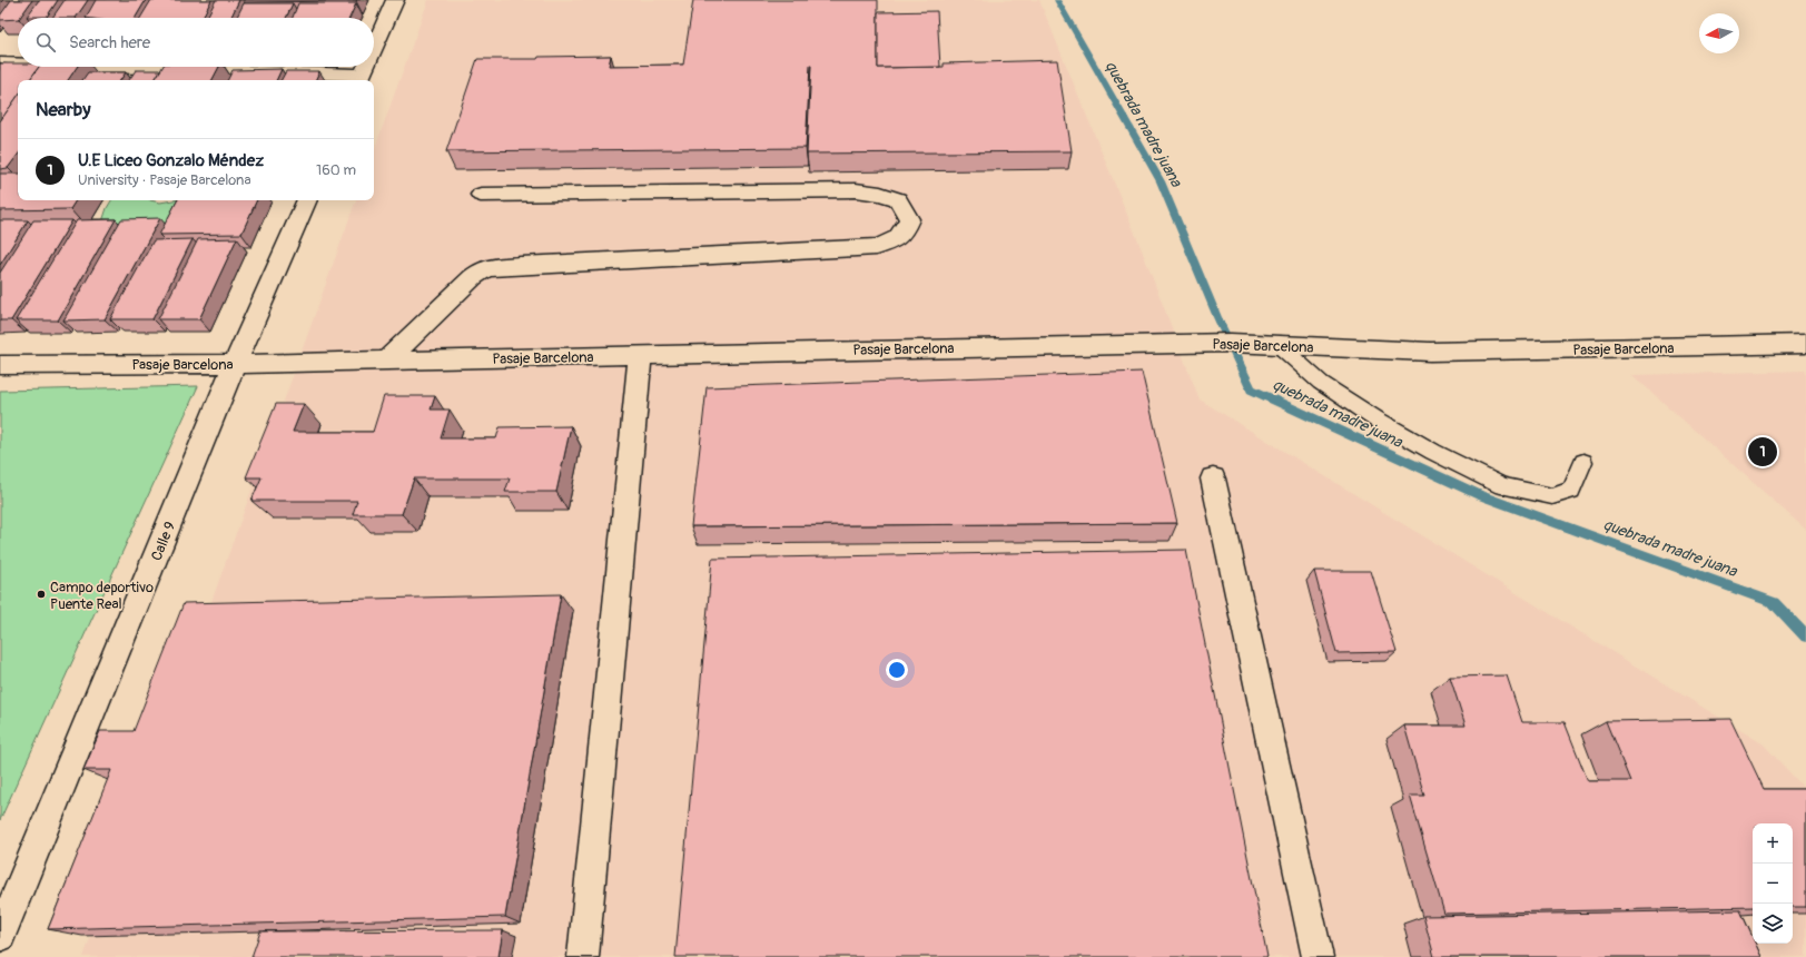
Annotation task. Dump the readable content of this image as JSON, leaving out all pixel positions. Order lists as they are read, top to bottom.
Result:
{
  "streets": {
    "street": ["Pasaje Barcelona", "Calle 9"]
  },
  "crossings": [
    ["Pasaje Barcelona", "Calle 9"]
  ],
  "water": ["quebrada madre juana"],
  "places": ["Campo deportivo Puente Real"],
  "north": "left",
  "page": {
    "search": "Search here",
    "heading": "Nearby",
    "list": [
      {
        "mark": "1",
        "name": "U.E Liceo Gonzalo Méndez",
        "note": "University · Pasaje Barcelona",
        "value": "160 m"
      }
    ],
    "pins": "1",
    "map_buttons": ["+", "−"]
  }
}
